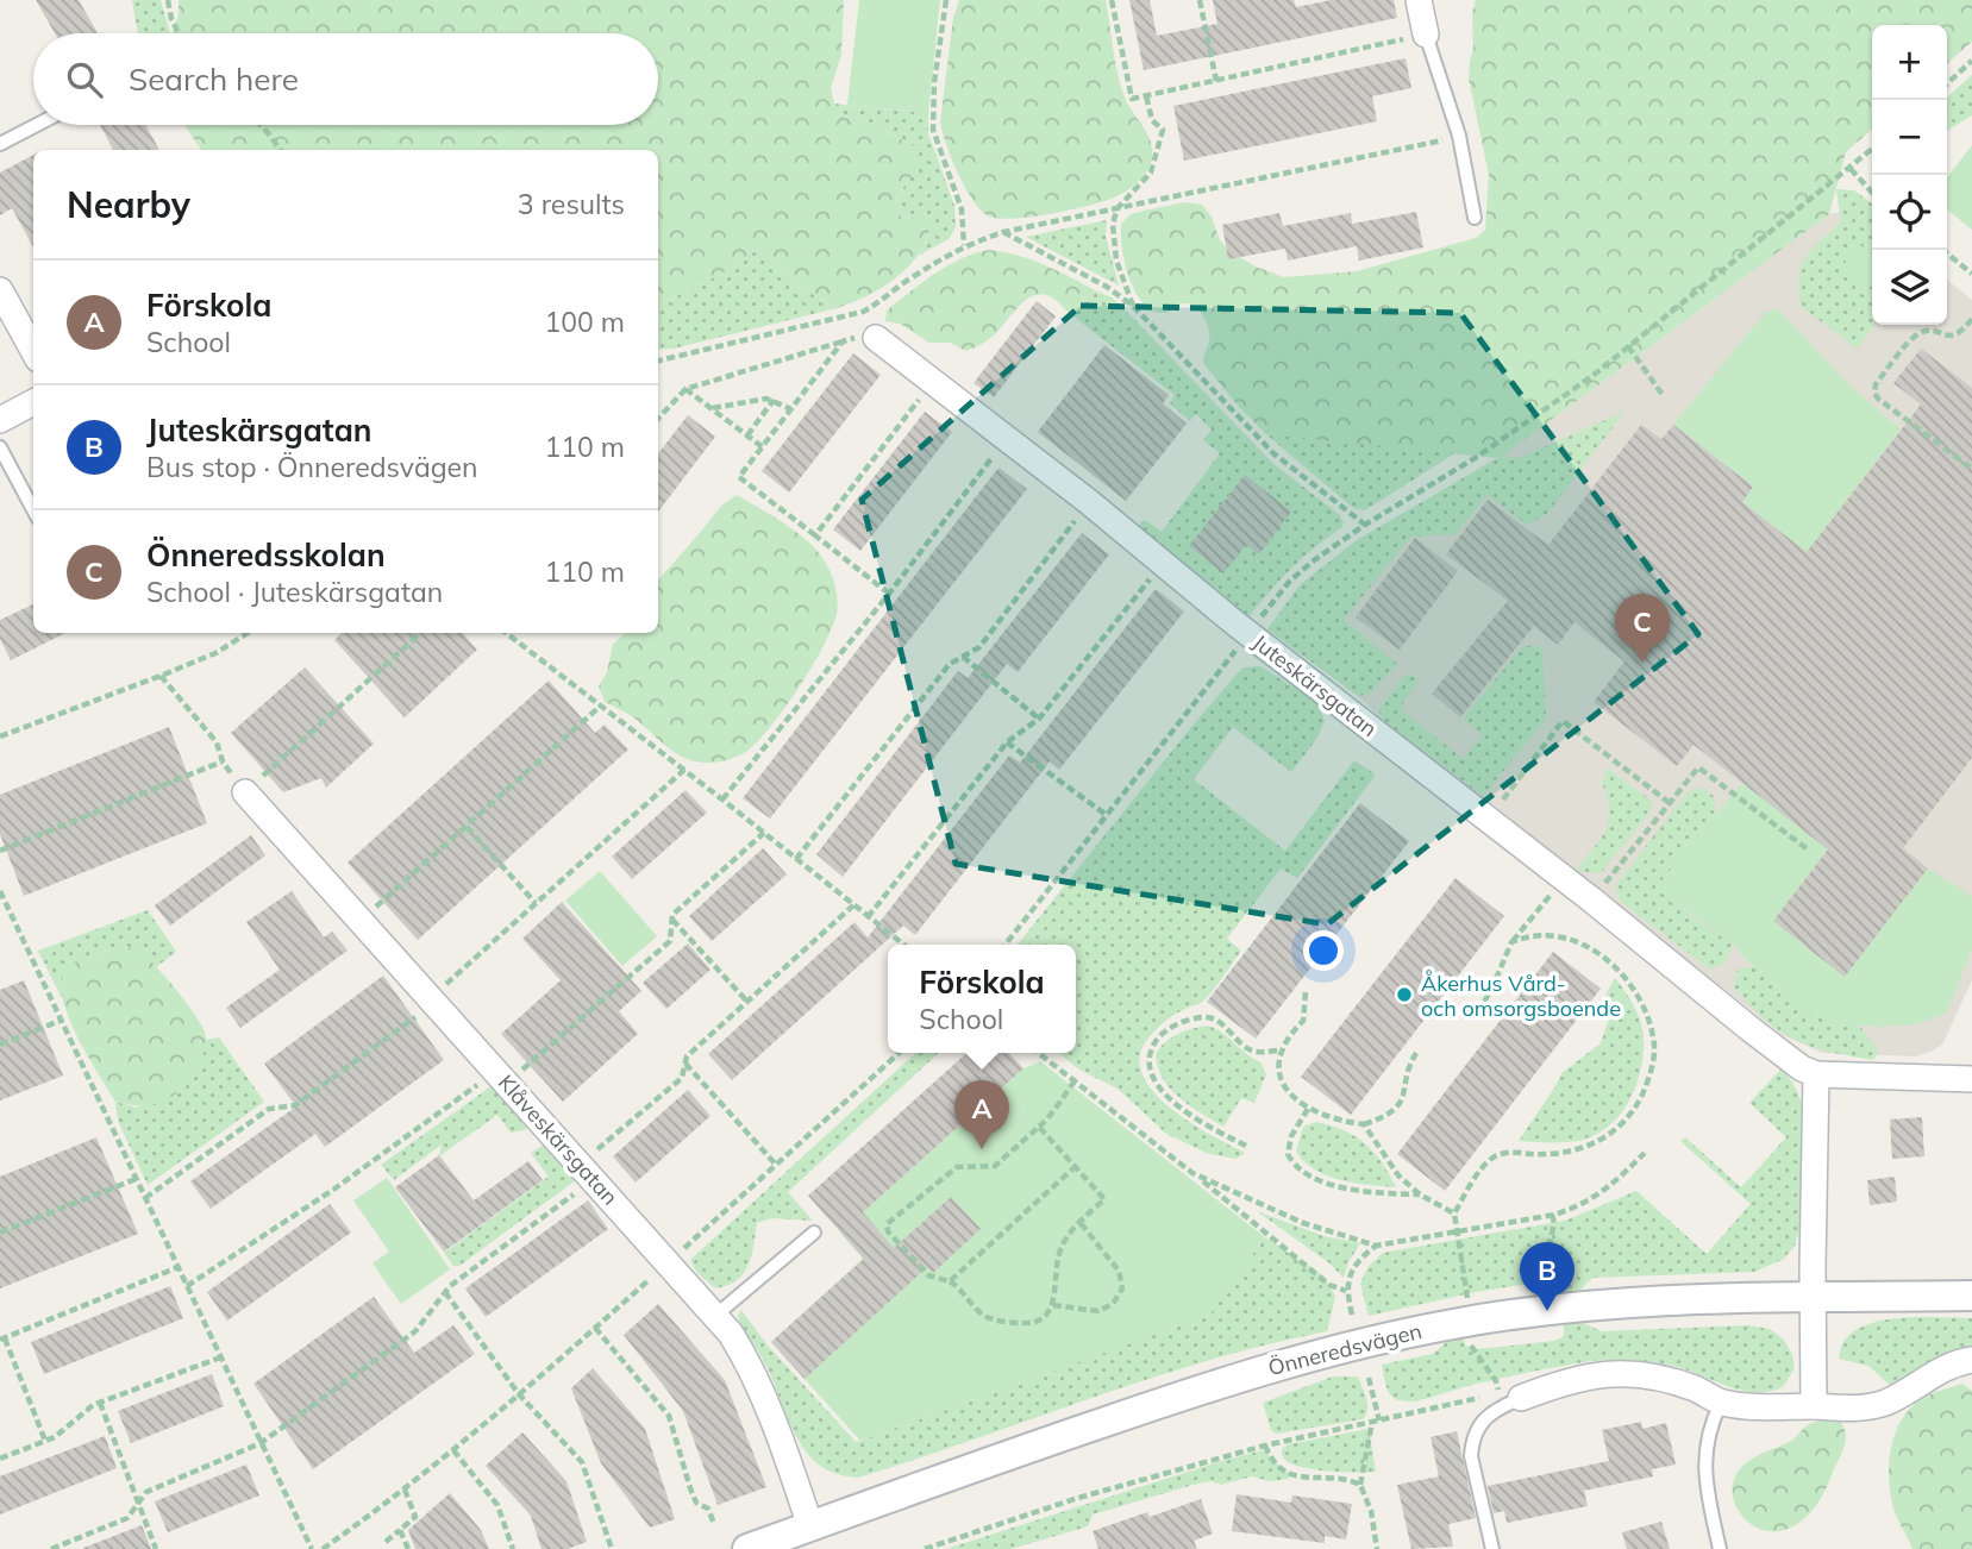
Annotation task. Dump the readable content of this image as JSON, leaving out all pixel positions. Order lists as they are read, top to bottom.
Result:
{
  "streets": {
    "street": ["Juteskärsgatan", "Klåveskärsgatan", "Önneredsvägen"]
  },
  "crossings": [
    ["Klåveskärsgatan", "Önneredsvägen"]
  ],
  "places": ["Åkerhus Vård- och omsorgsboende"],
  "page": {
    "map_buttons": ["+", "−"],
    "search": "Search here",
    "heading": ["Nearby", "3 results"],
    "list": [
      {
        "mark": "A",
        "name": "Förskola",
        "note": "School",
        "value": "100 m"
      },
      {
        "mark": "B",
        "name": "Juteskärsgatan",
        "note": "Bus stop · Önneredsvägen",
        "value": "110 m"
      },
      {
        "mark": "C",
        "name": "Önneredsskolan",
        "note": "School · Juteskärsgatan",
        "value": "110 m"
      }
    ],
    "pins": ["C", "A", "B"],
    "popup": ["Förskola", "School"]
  }
}
